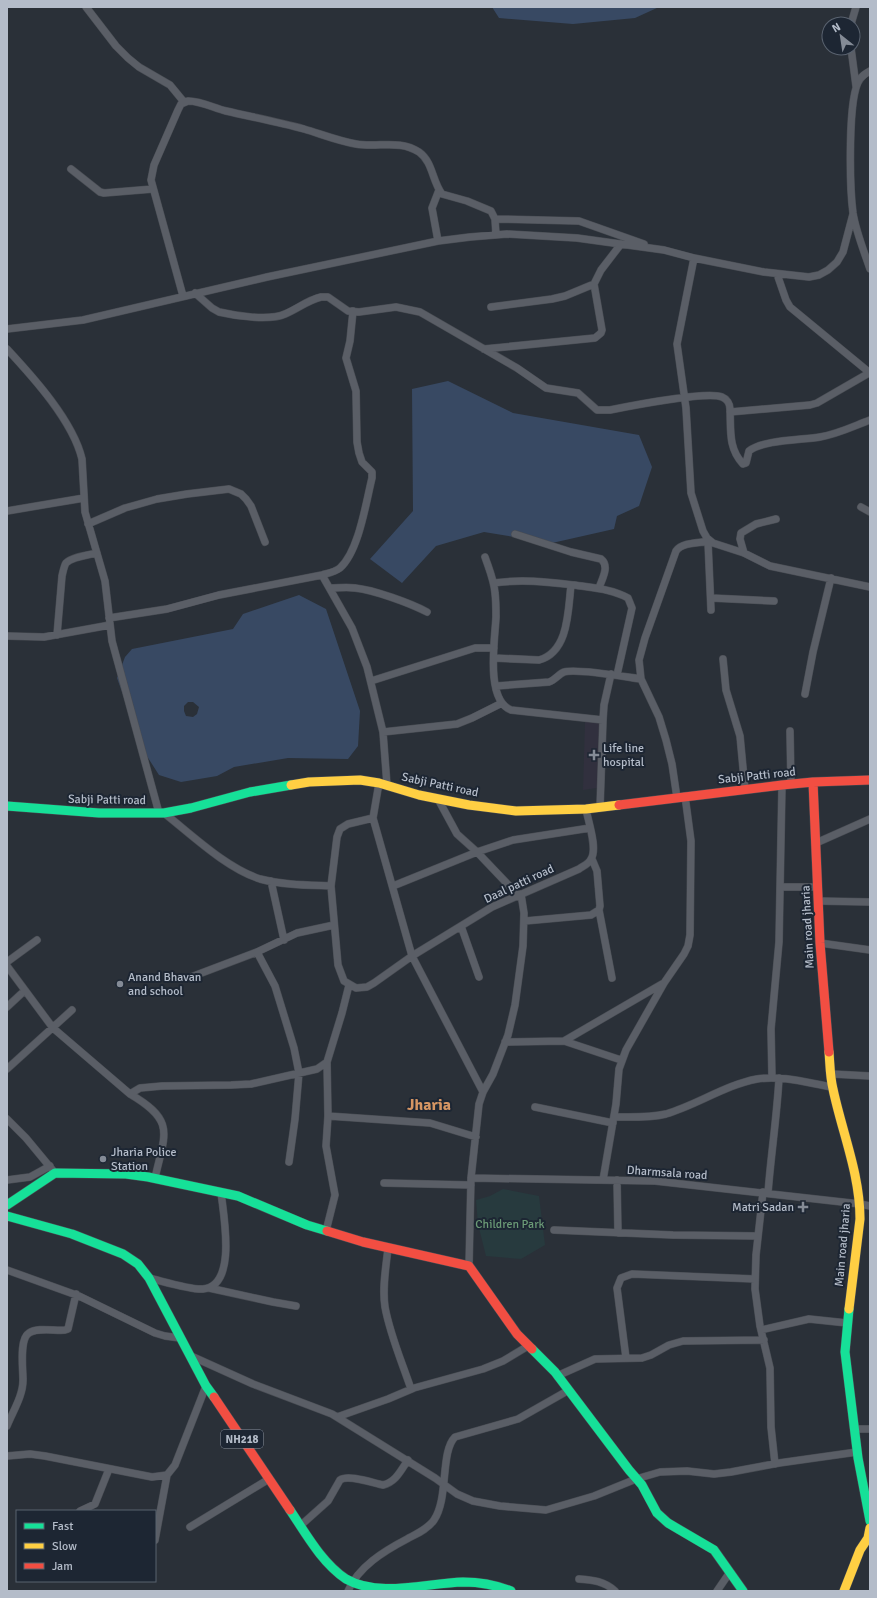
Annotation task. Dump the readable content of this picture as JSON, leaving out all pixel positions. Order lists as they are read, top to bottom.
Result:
{
  "streets": {
    "main road": ["Sabji Patti road", "Main road jharia", "NH218"],
    "street": ["Daal patti road", "Dharmsala road"]
  },
  "crossings": [
    ["Sabji Patti road", "Main road jharia"],
    ["Main road jharia", "Dharmsala road"]
  ],
  "districts": ["Jharia"],
  "parks": ["Children Park"],
  "places": {
    "health": ["Life line hospital", "Matri Sadan"],
    "other": ["Anand Bhavan and school", "Jharia Police Station"]
  },
  "legend": ["Fast", "Slow", "Jam"],
  "north": "top left"
}
